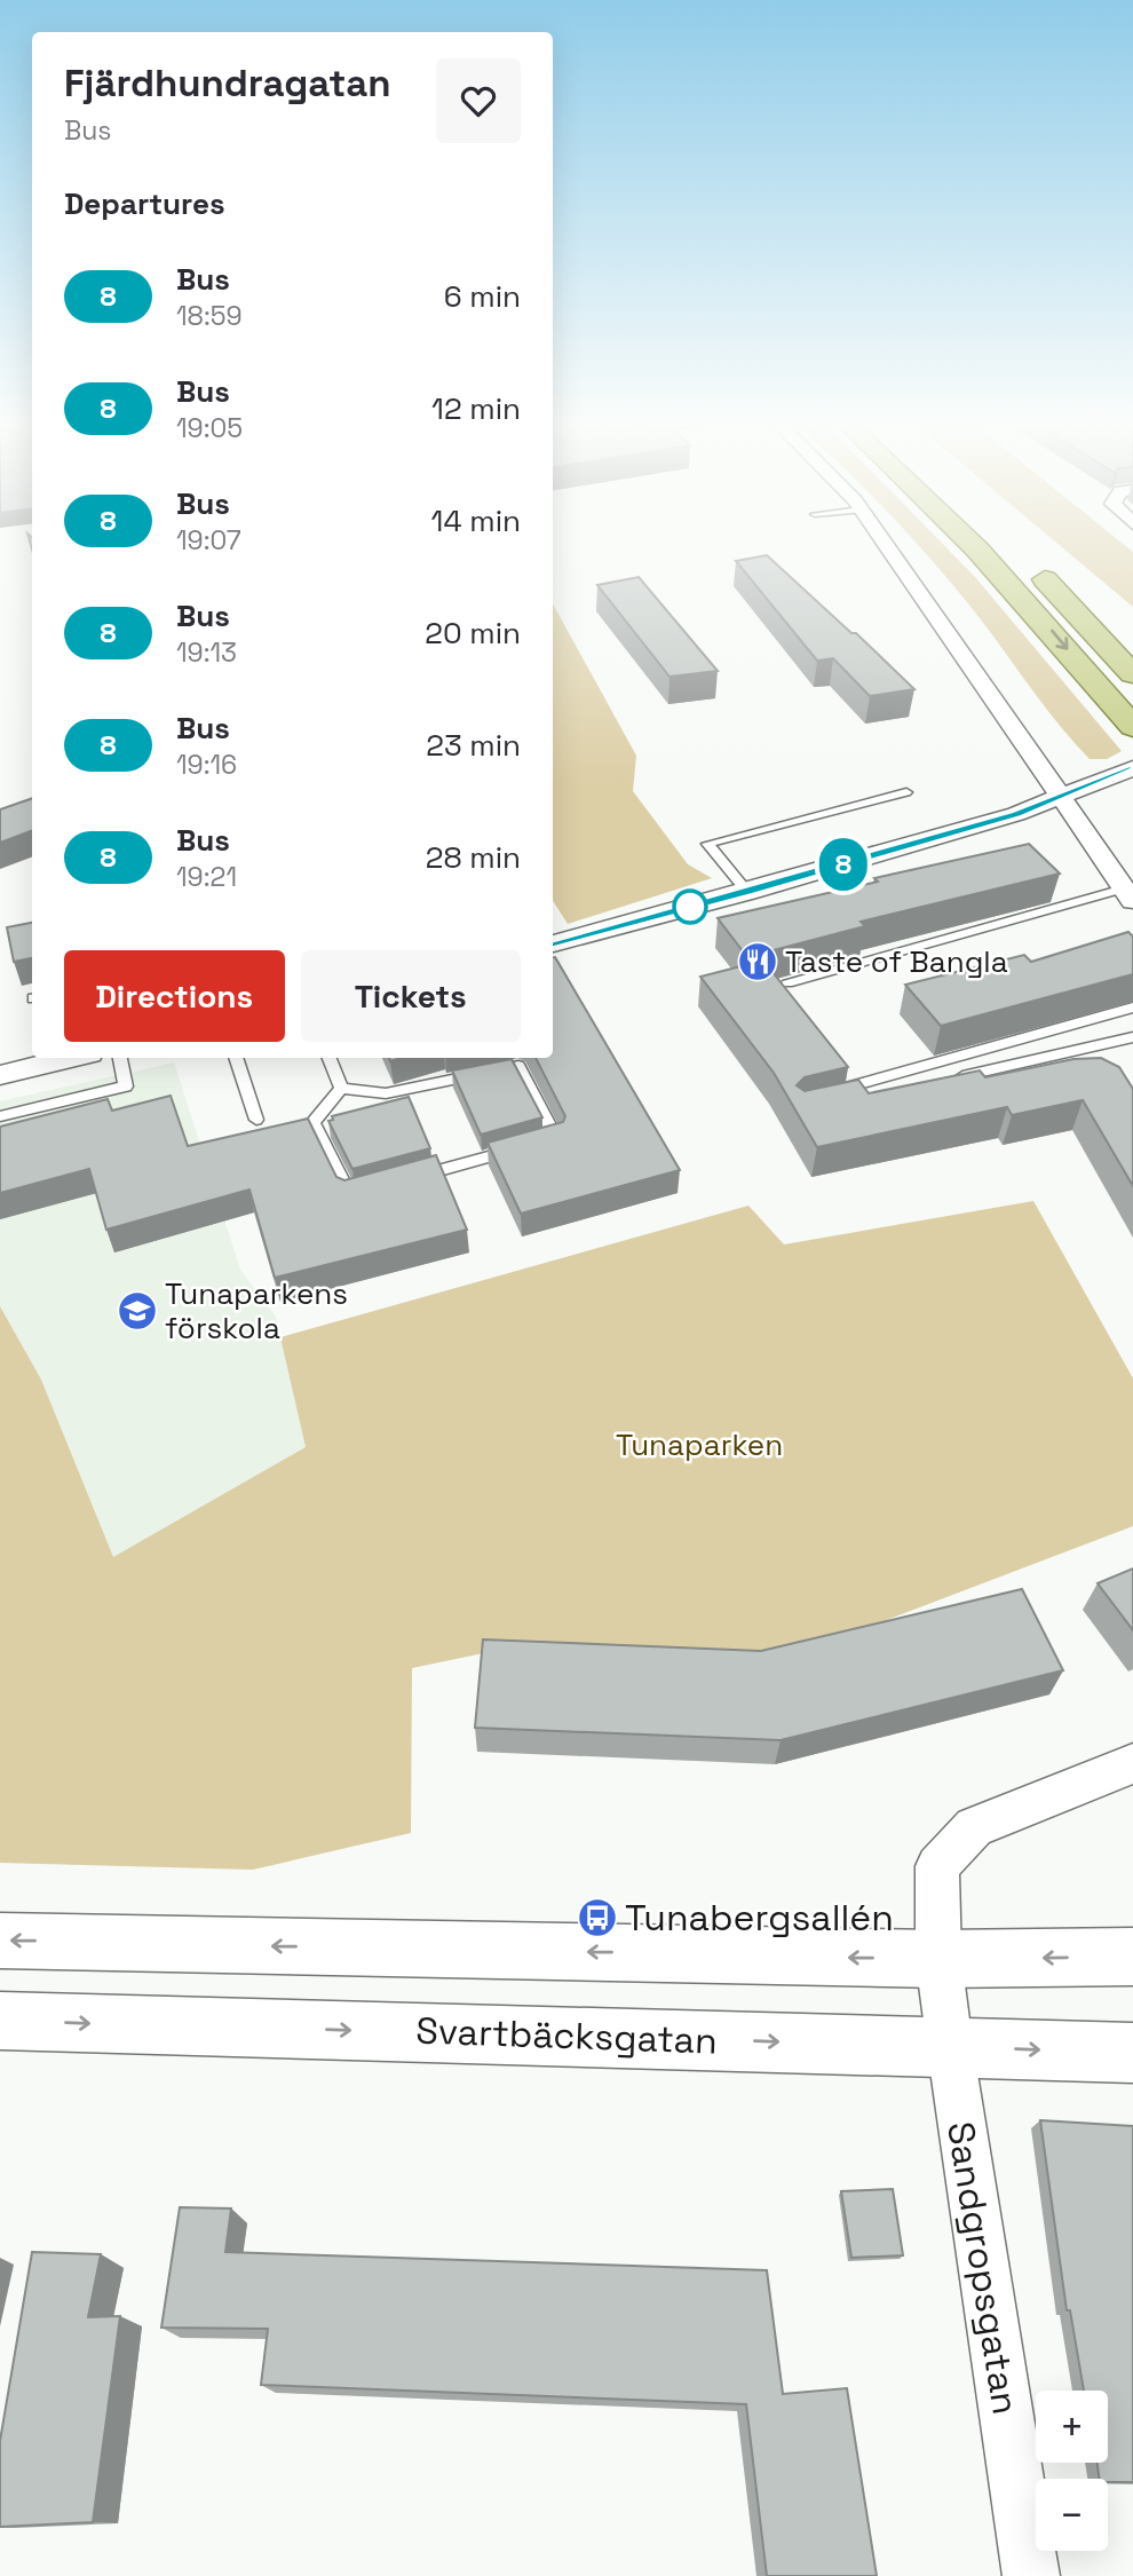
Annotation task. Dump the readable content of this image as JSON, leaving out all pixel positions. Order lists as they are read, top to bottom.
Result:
{
  "streets": {
    "street": ["Svartbäcksgatan", "Sandgropsgatan"]
  },
  "crossings": [
    ["Svartbäcksgatan", "Sandgropsgatan"]
  ],
  "parks": ["Tunaparken"],
  "places": {
    "restaurant": ["Taste of Bangla"],
    "school or university": ["Tunaparkens förskola"],
    "bus stop": ["Tunabergsallén"]
  },
  "lines": ["bus line 8"],
  "page": {
    "on_map": "8",
    "heading": [
      ["Fjärdhundragatan", "Bus"],
      "Departures"
    ],
    "list": [
      {
        "mark": "8",
        "name": "Bus",
        "note": "18:59",
        "value": "6 min"
      },
      {
        "mark": "8",
        "name": "Bus",
        "note": "19:05",
        "value": "12 min"
      },
      {
        "mark": "8",
        "name": "Bus",
        "note": "19:07",
        "value": "14 min"
      },
      {
        "mark": "8",
        "name": "Bus",
        "note": "19:13",
        "value": "20 min"
      },
      {
        "mark": "8",
        "name": "Bus",
        "note": "19:16",
        "value": "23 min"
      },
      {
        "mark": "8",
        "name": "Bus",
        "note": "19:21",
        "value": "28 min"
      }
    ],
    "buttons": ["Directions", "Tickets"],
    "map_buttons": ["+", "−"]
  }
}
